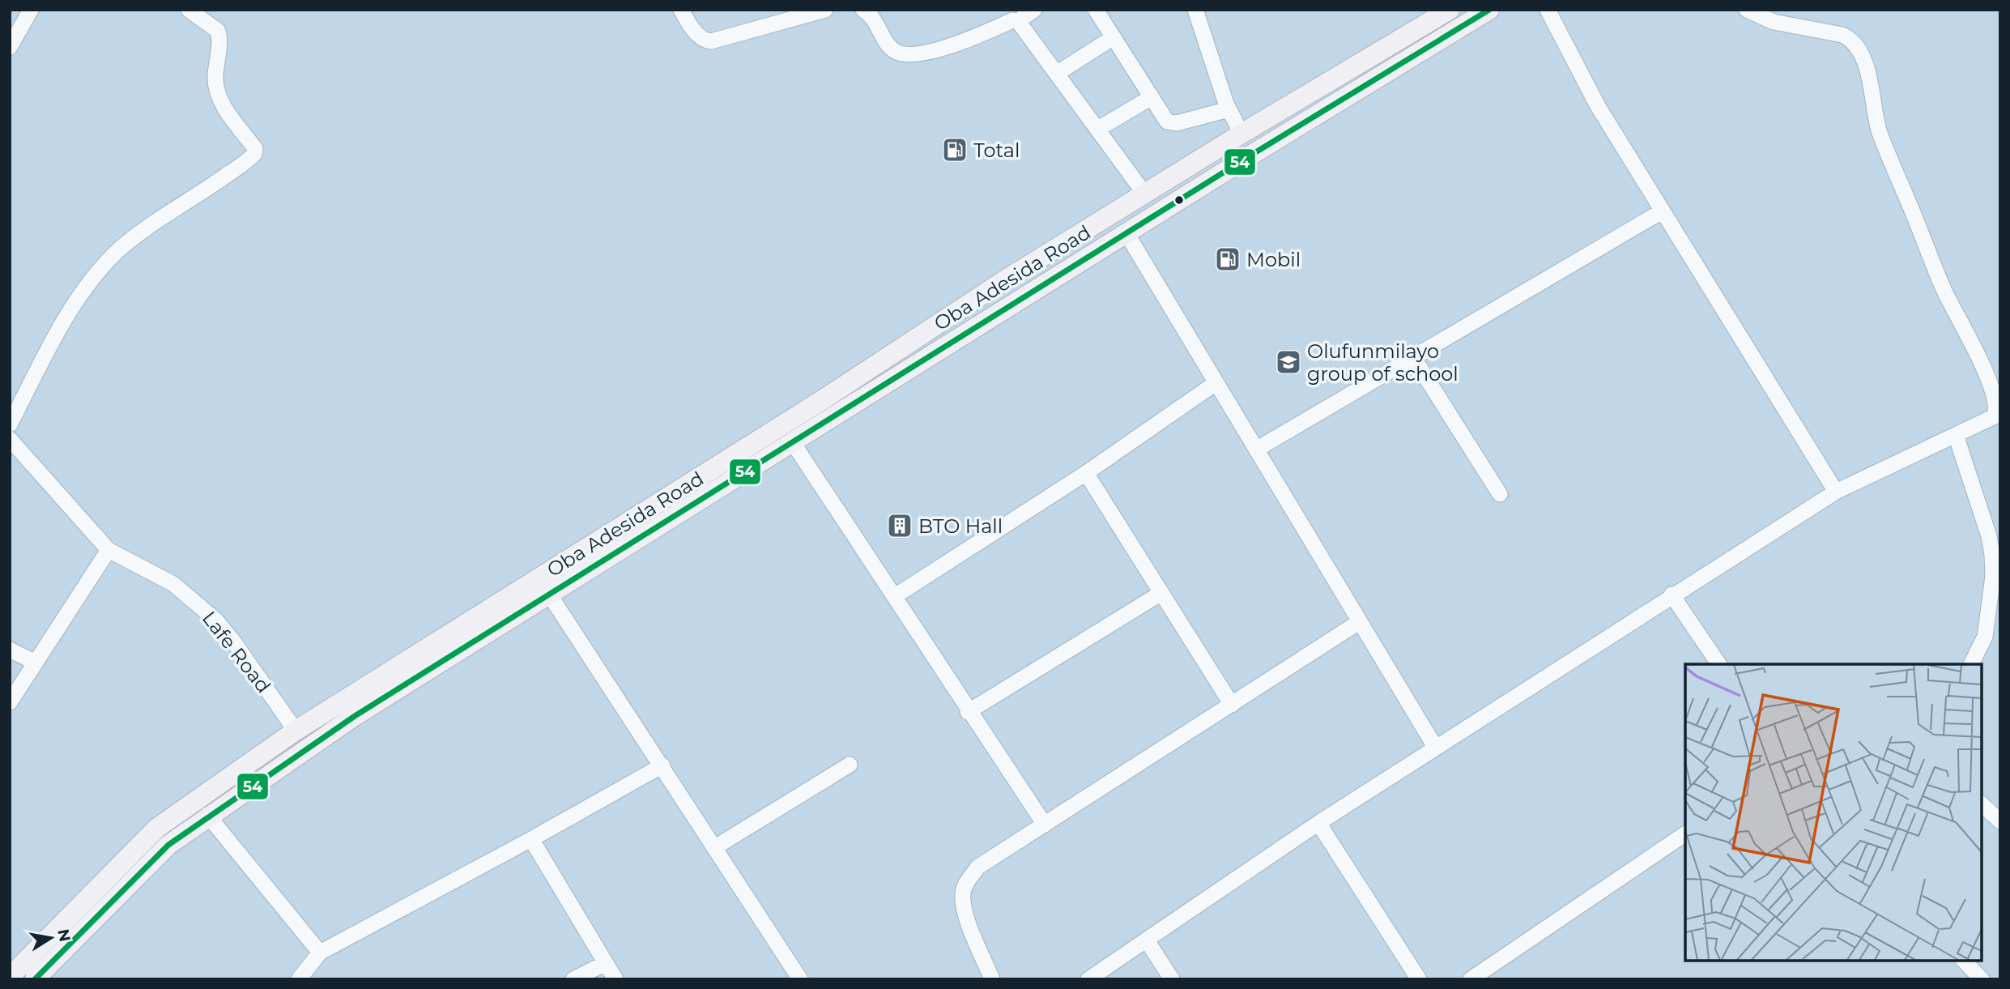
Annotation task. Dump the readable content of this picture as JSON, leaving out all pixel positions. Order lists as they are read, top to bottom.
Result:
{
  "streets": {
    "main road": ["Oba Adesida Road"],
    "street": ["Lafe Road"]
  },
  "crossings": [
    ["Oba Adesida Road", "Lafe Road"]
  ],
  "places": {
    "fuel station": ["Total", "Mobil"],
    "school or university": ["Olufunmilayo group of school"],
    "building": ["BTO Hall"]
  },
  "lines": ["transit line 54"],
  "north": "right"
}
